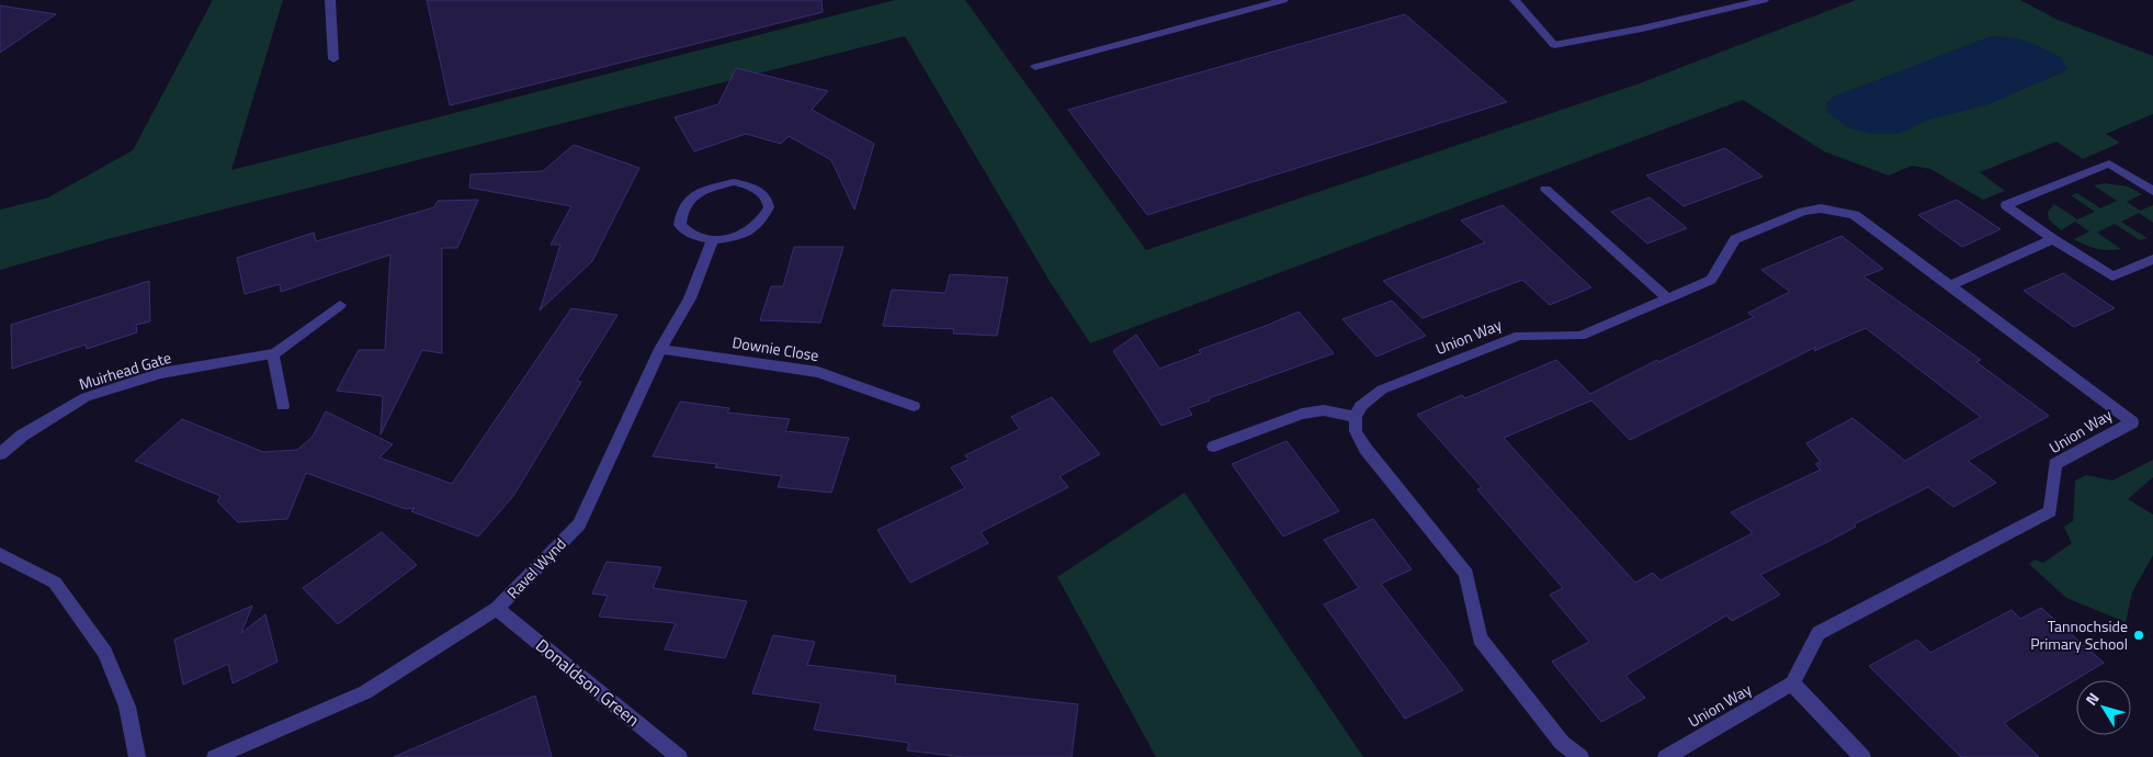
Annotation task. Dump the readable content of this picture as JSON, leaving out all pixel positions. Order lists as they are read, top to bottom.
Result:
{
  "streets": {
    "street": [
      "Union Way",
      "Downie Close",
      "Muirhead Gate",
      "Ravel Wynd",
      "Donaldson Green"
    ]
  },
  "crossings": [
    ["Downie Close", "Ravel Wynd"],
    ["Ravel Wynd", "Donaldson Green"]
  ],
  "places": ["Tannochside Primary School"],
  "north": "top left"
}
